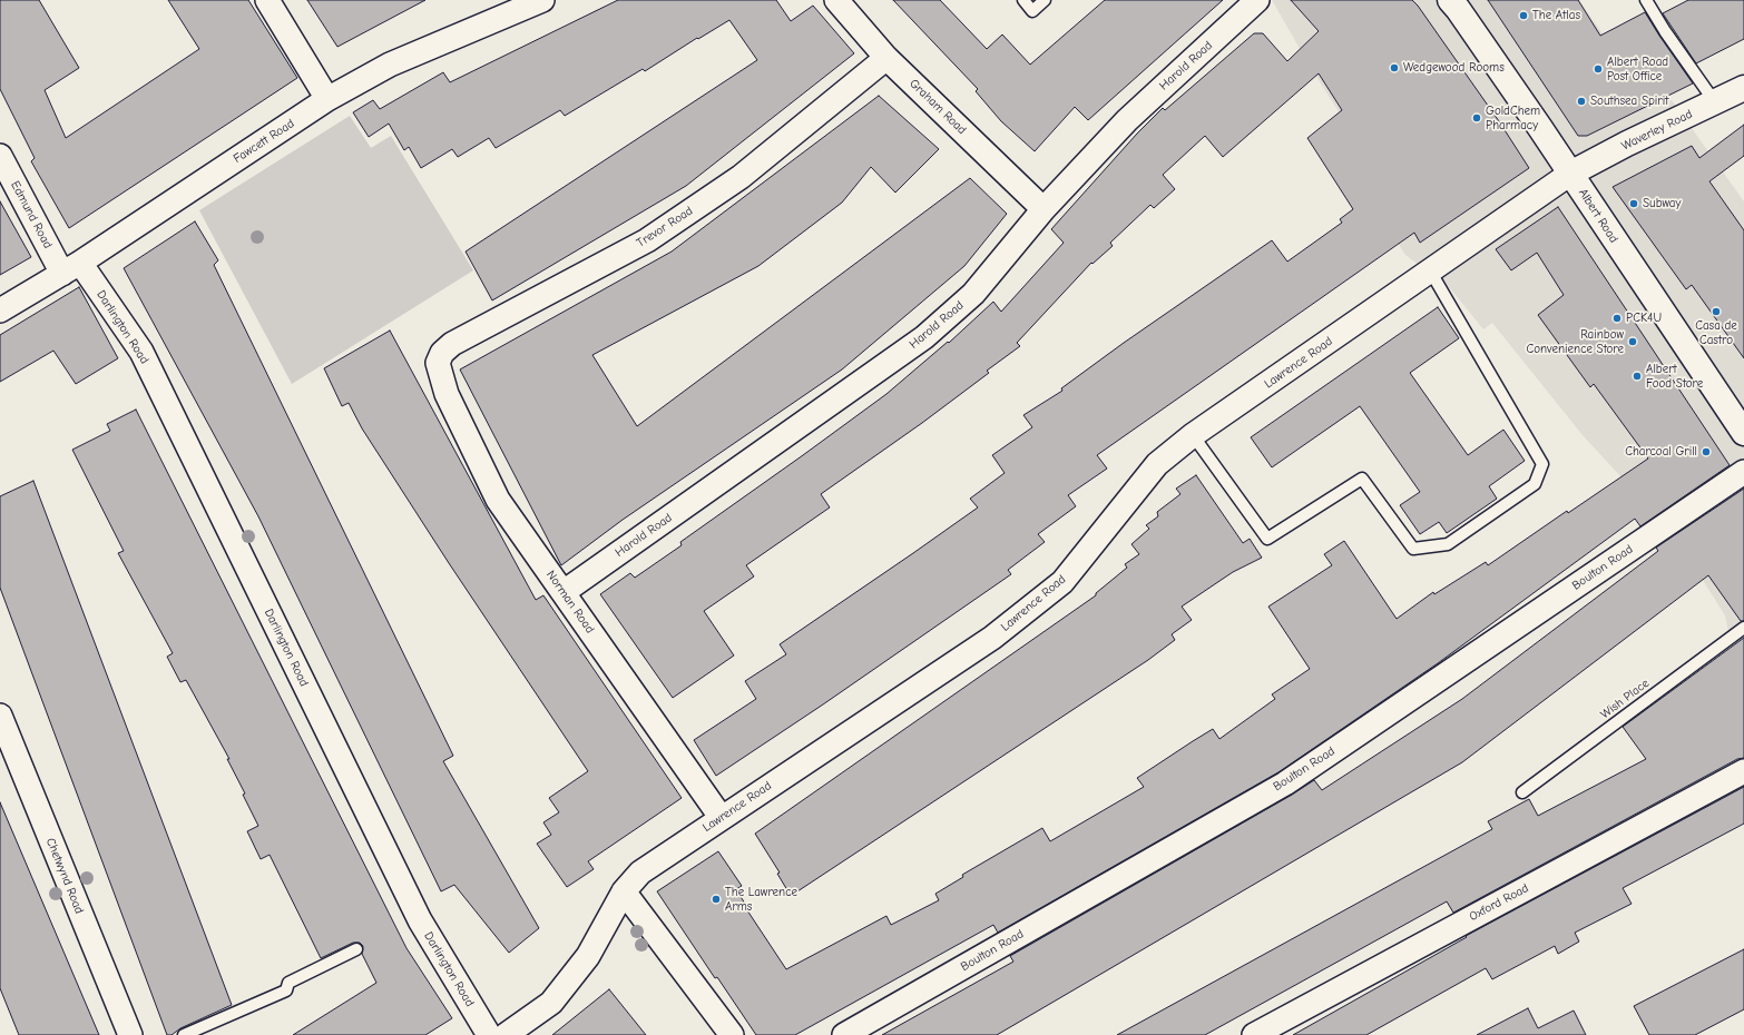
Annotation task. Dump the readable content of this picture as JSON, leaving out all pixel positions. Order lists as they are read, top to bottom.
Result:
{
  "streets": {
    "main road": ["Waverley Road", "Albert Road"],
    "street": [
      "Harold Road",
      "Graham Road",
      "Fawcett Road",
      "Edmund Road",
      "Trevor Road",
      "Darlington Road",
      "Lawrence Road",
      "Boulton Road",
      "Norman Road",
      "Chetwynd Road",
      "Oxford Road"
    ],
    "lane": ["Wish Place"]
  },
  "crossings": [
    ["Harold Road", "Graham Road"],
    ["Harold Road", "Norman Road"],
    ["Graham Road", "Trevor Road"],
    ["Waverley Road", "Albert Road"],
    ["Waverley Road", "Lawrence Road"],
    ["Fawcett Road", "Edmund Road"],
    ["Fawcett Road", "Darlington Road"],
    ["Edmund Road", "Darlington Road"],
    ["Albert Road", "Lawrence Road"],
    ["Trevor Road", "Norman Road"],
    ["Lawrence Road", "Norman Road"]
  ],
  "places": [
    "The Atlas",
    "Wedgewood Rooms",
    "Albert Road Post Office",
    "Southsea Spirit",
    "GoldChem Pharmacy",
    "Subway",
    "Casa de Castro",
    "PCK4U",
    "Rainbow Convenience Store",
    "Albert Food Store",
    "Charcoal Grill",
    "The Lawrence Arms"
  ]
}
